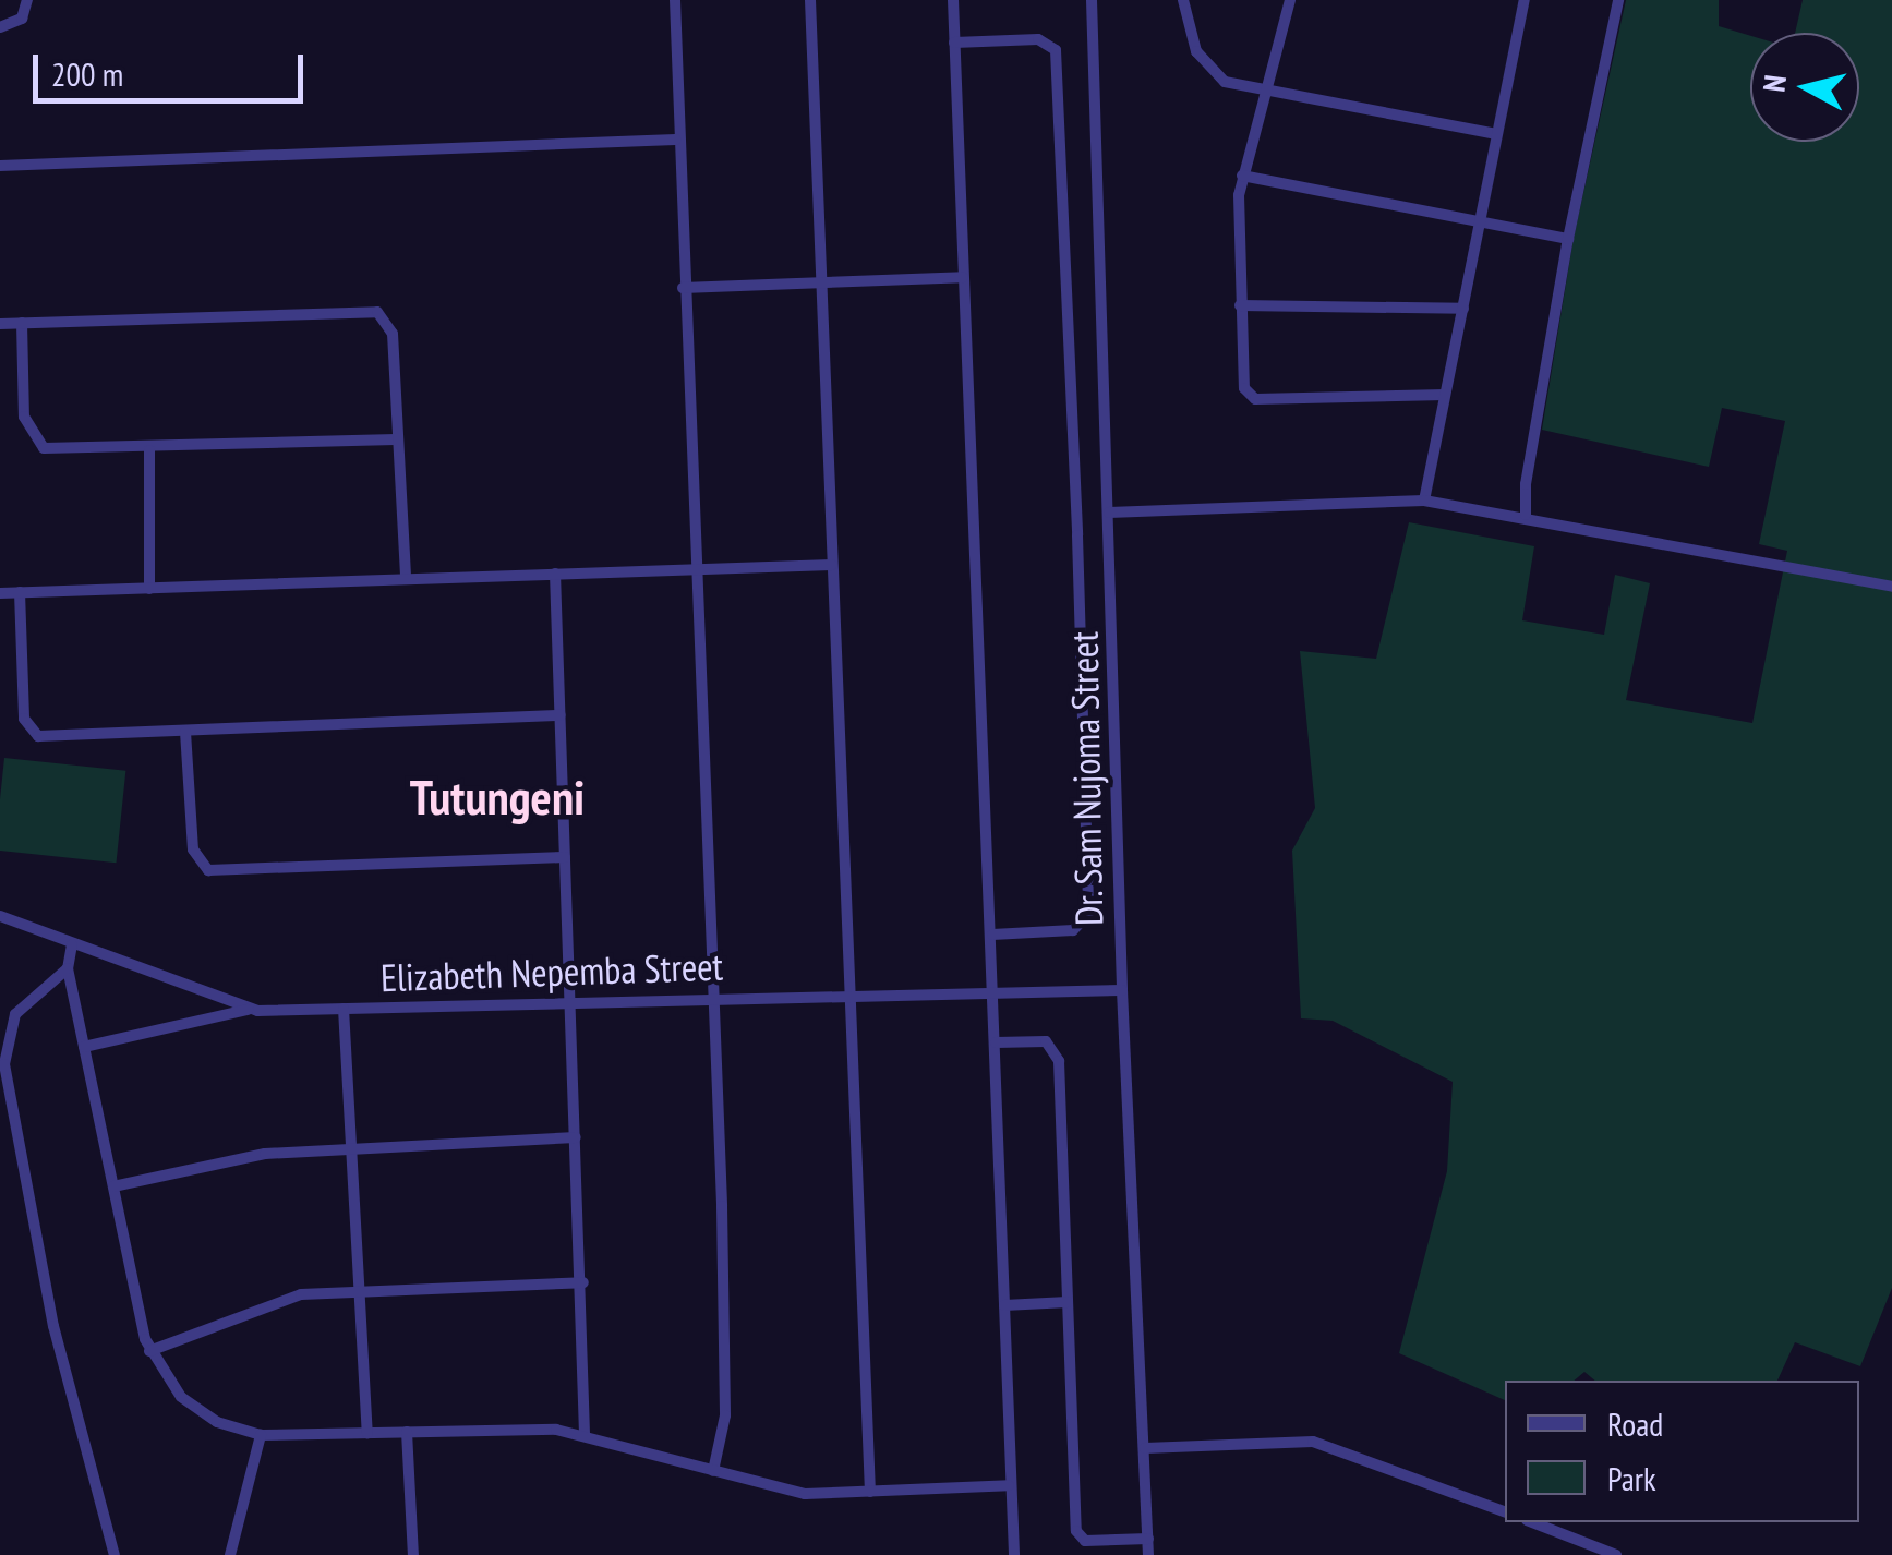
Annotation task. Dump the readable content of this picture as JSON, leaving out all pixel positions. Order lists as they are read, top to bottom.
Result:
{
  "streets": {
    "street": ["Dr. Sam Nujoma Street", "Elizabeth Nepemba Street"]
  },
  "crossings": [
    ["Dr. Sam Nujoma Street", "Elizabeth Nepemba Street"]
  ],
  "districts": ["Tutungeni"],
  "legend": ["Road", "Park"],
  "scale_bar": "200 m",
  "north": "left"
}
